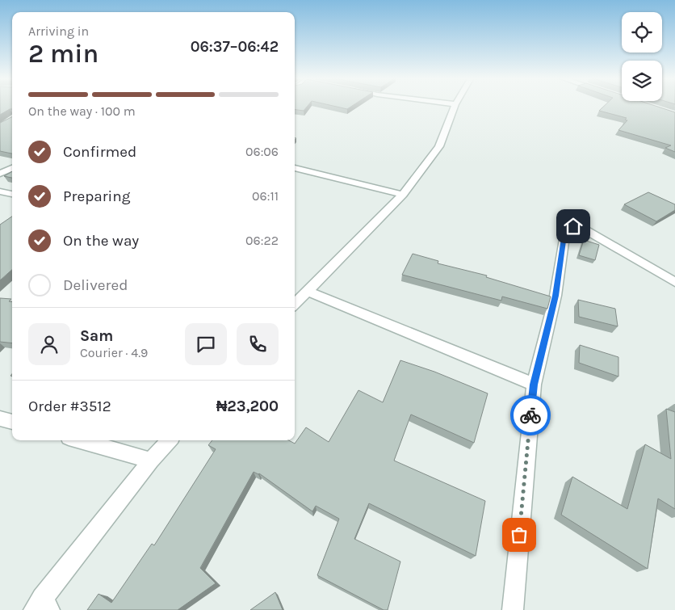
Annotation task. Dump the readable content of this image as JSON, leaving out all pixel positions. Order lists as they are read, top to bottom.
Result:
{
  "page": {
    "heading": ["2 min", "Arriving in", "06:37–06:42"],
    "panel": [
      "Sam",
      "Courier · 4.9",
      "Order #3512",
      "₦23,200"
    ],
    "bar": "On the way · 100 m",
    "list": [
      ["Confirmed", "06:06"],
      ["Preparing", "06:11"],
      ["On the way", "06:22"],
      "Delivered"
    ]
  }
}
